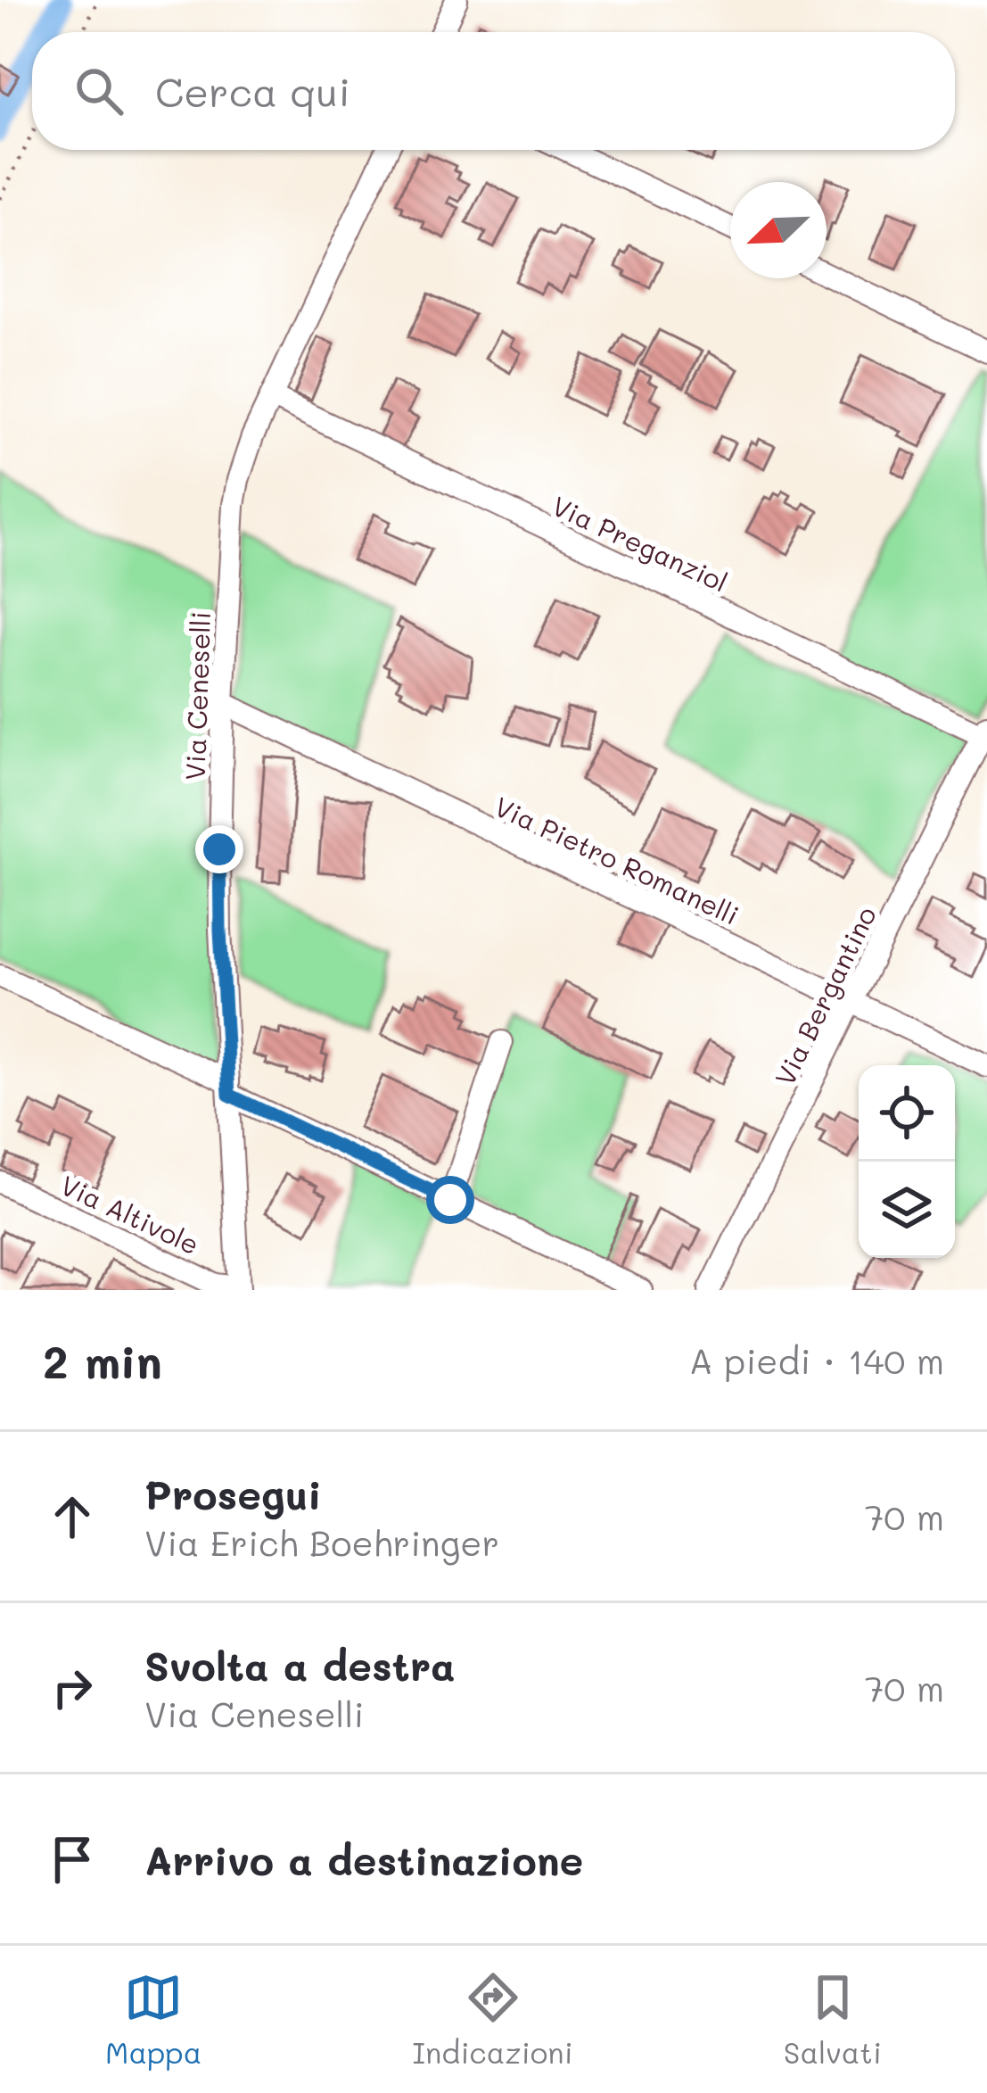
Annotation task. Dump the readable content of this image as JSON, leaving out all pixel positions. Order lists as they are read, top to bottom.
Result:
{
  "streets": {
    "street": [
      "Via Preganziol",
      "Via Ceneselli",
      "Via Pietro Romanelli",
      "Via Bergantino",
      "Via Altivole"
    ]
  },
  "crossings": [
    ["Via Preganziol", "Via Ceneselli"],
    ["Via Preganziol", "Via Bergantino"],
    ["Via Ceneselli", "Via Pietro Romanelli"],
    ["Via Ceneselli", "Via Altivole"],
    ["Via Pietro Romanelli", "Via Bergantino"]
  ],
  "north": "bottom left",
  "page": {
    "search": "Cerca qui",
    "heading": ["2 min", "A piedi · 140 m"],
    "list": [
      ["Prosegui", "Via Erich Boehringer", "70 m"],
      ["Svolta a destra", "Via Ceneselli", "70 m"],
      "Arrivo a destinazione"
    ],
    "nav": ["Mappa", "Indicazioni", "Salvati"]
  }
}
